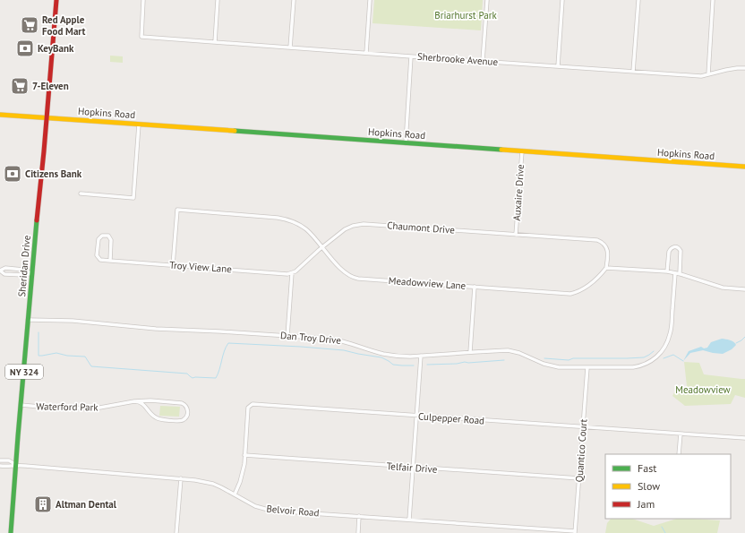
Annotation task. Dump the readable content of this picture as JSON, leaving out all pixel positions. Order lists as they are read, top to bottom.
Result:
{
  "streets": {
    "street": [
      "Sherbrooke Avenue",
      "Hopkins Road",
      "Auxaire Drive",
      "Chaumont Drive",
      "Sheridan Drive",
      "Troy View Lane",
      "Meadowview Lane",
      "Dan Troy Drive",
      "NY 324",
      "Waterford Park",
      "Culpepper Road",
      "Quantico Court",
      "Telfair Drive",
      "Belvoir Road"
    ]
  },
  "crossings": [
    ["Hopkins Road", "Auxaire Drive"],
    ["Hopkins Road", "Sheridan Drive"],
    ["Auxaire Drive", "Chaumont Drive"],
    ["Chaumont Drive", "Troy View Lane"],
    ["Chaumont Drive", "Meadowview Lane"],
    ["Sheridan Drive", "Dan Troy Drive"],
    ["Sheridan Drive", "Waterford Park"],
    ["Sheridan Drive", "Belvoir Road"],
    ["Troy View Lane", "Meadowview Lane"],
    ["Dan Troy Drive", "Quantico Court"],
    ["Culpepper Road", "Quantico Court"],
    ["Culpepper Road", "Telfair Drive"],
    ["Culpepper Road", "Belvoir Road"],
    ["Quantico Court", "Telfair Drive"],
    ["Quantico Court", "Belvoir Road"]
  ],
  "parks": ["Briarhurst Park", "Meadowview"],
  "places": {
    "supermarket": ["Red Apple Food Mart", "7-Eleven"],
    "bank": ["KeyBank", "Citizens Bank"],
    "building": ["Altman Dental"]
  },
  "legend": ["Fast", "Slow", "Jam"]
}
